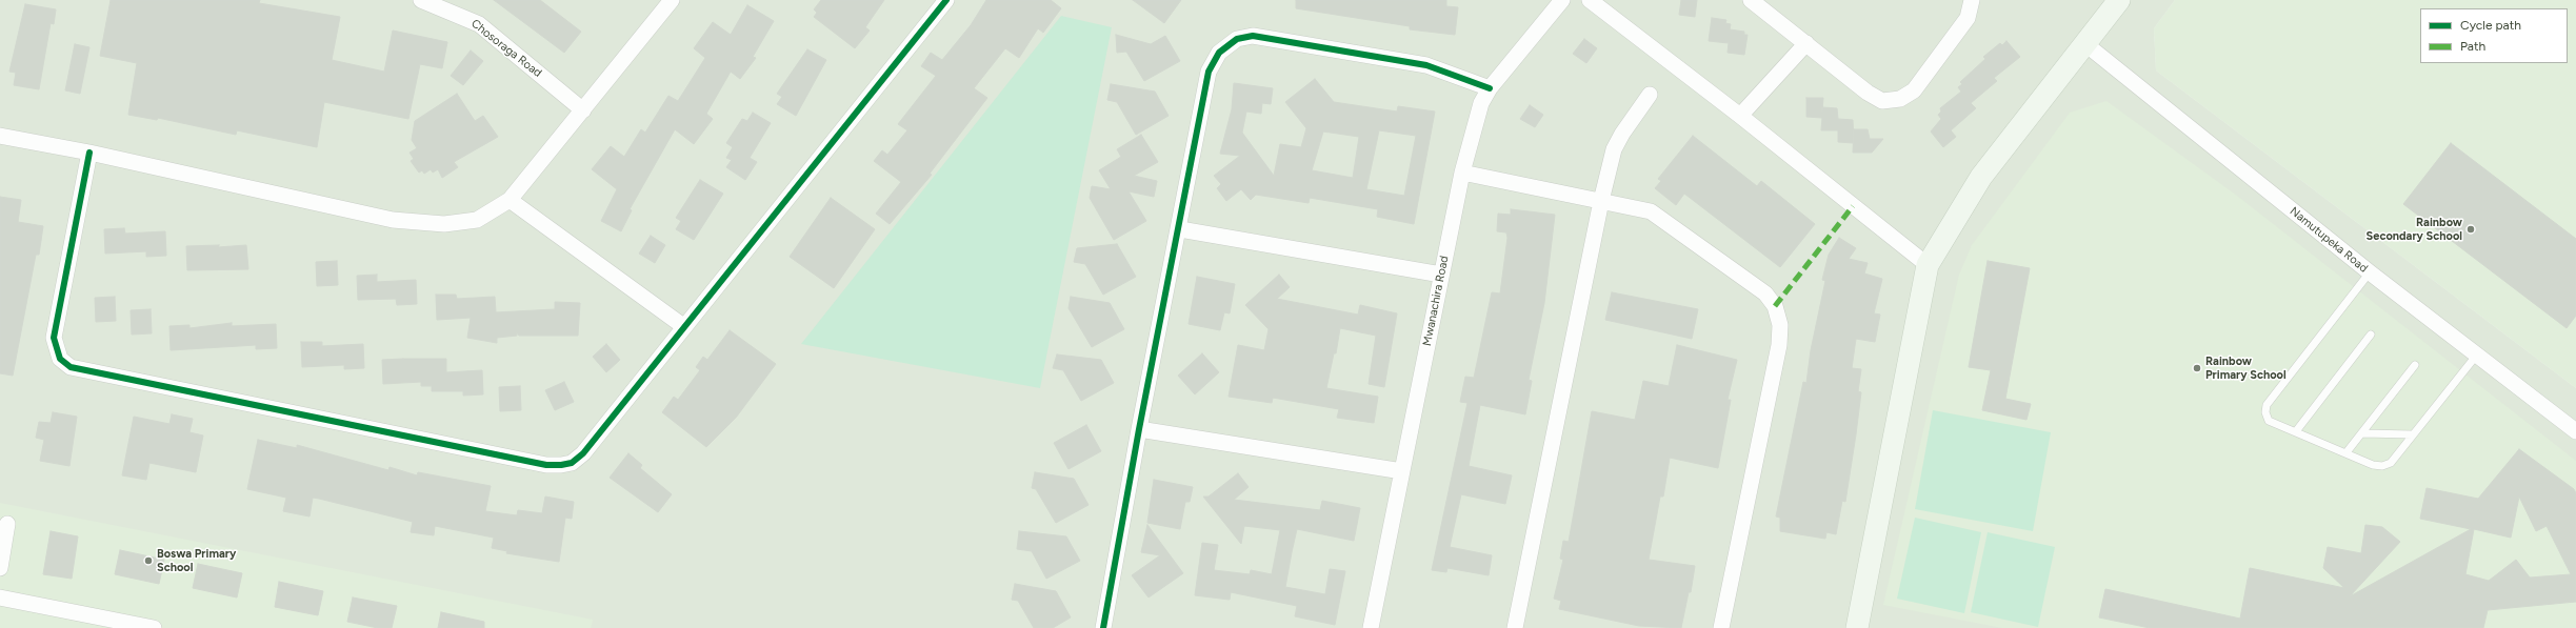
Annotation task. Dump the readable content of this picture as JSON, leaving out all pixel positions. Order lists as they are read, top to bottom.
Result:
{
  "streets": {
    "street": ["Chosoraga Road", "Namutupeka Road", "Mwanachira Road"]
  },
  "places": ["Rainbow Secondary School", "Rainbow Primary School", "Boswa Primary School"],
  "legend": ["Cycle path", "Path"]
}
